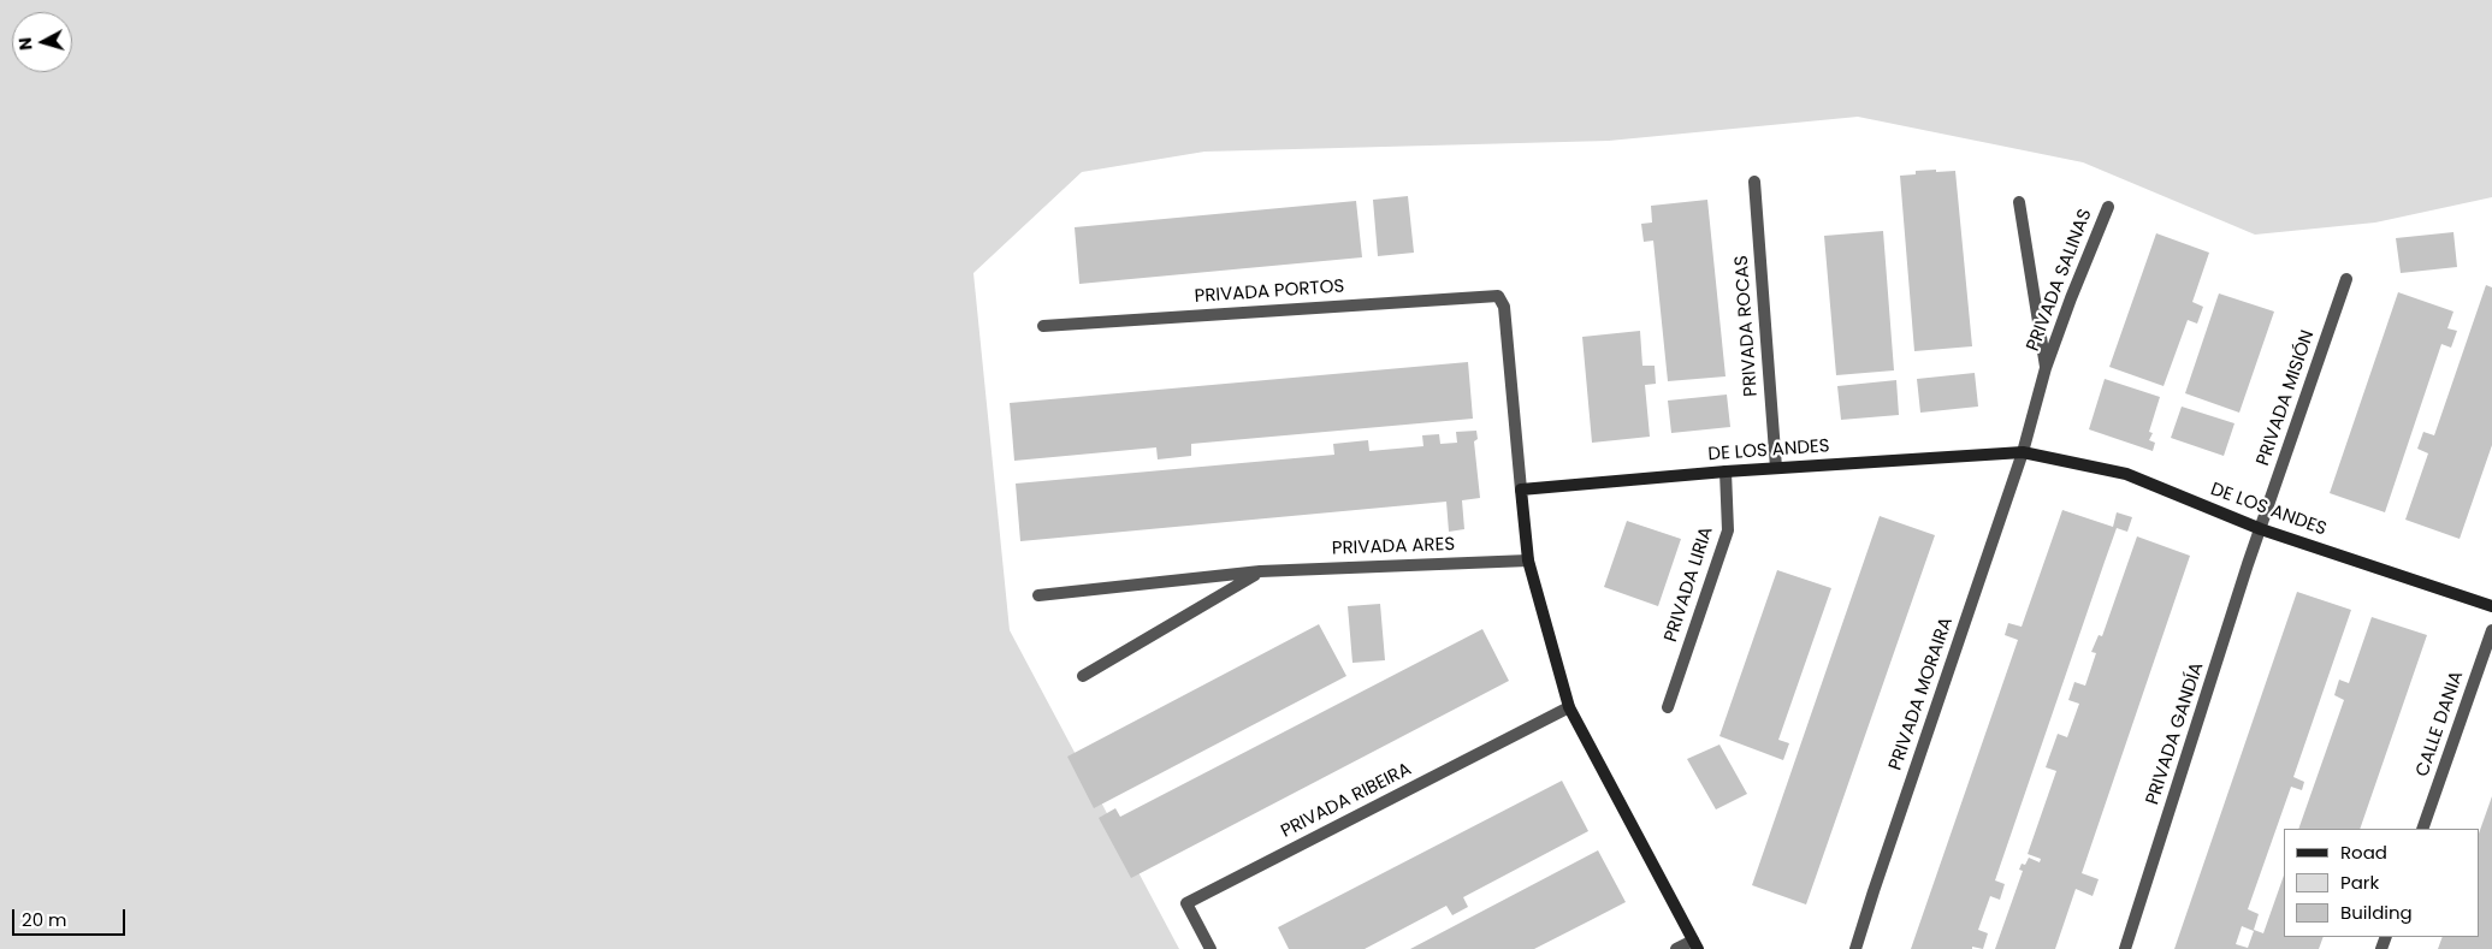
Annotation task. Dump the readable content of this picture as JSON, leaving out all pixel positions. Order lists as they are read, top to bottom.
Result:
{
  "streets": {
    "street": [
      "PRIVADA SALINAS",
      "PRIVADA PORTOS",
      "PRIVADA ROCAS",
      "PRIVADA MISIÓN",
      "DE LOS ANDES",
      "PRIVADA ARES",
      "PRIVADA LIRIA",
      "PRIVADA MORAIRA",
      "CALLE DANIA",
      "PRIVADA GANDÍA",
      "PRIVADA RIBEIRA"
    ]
  },
  "crossings": [
    ["PRIVADA SALINAS", "DE LOS ANDES"],
    ["PRIVADA SALINAS", "PRIVADA MORAIRA"],
    ["PRIVADA PORTOS", "DE LOS ANDES"],
    ["PRIVADA ROCAS", "DE LOS ANDES"],
    ["PRIVADA MISIÓN", "DE LOS ANDES"],
    ["PRIVADA MISIÓN", "PRIVADA GANDÍA"],
    ["DE LOS ANDES", "PRIVADA LIRIA"],
    ["DE LOS ANDES", "PRIVADA MORAIRA"],
    ["DE LOS ANDES", "PRIVADA GANDÍA"]
  ],
  "legend": ["Road", "Park", "Building"],
  "scale_bar": "20 m",
  "north": "left"
}
